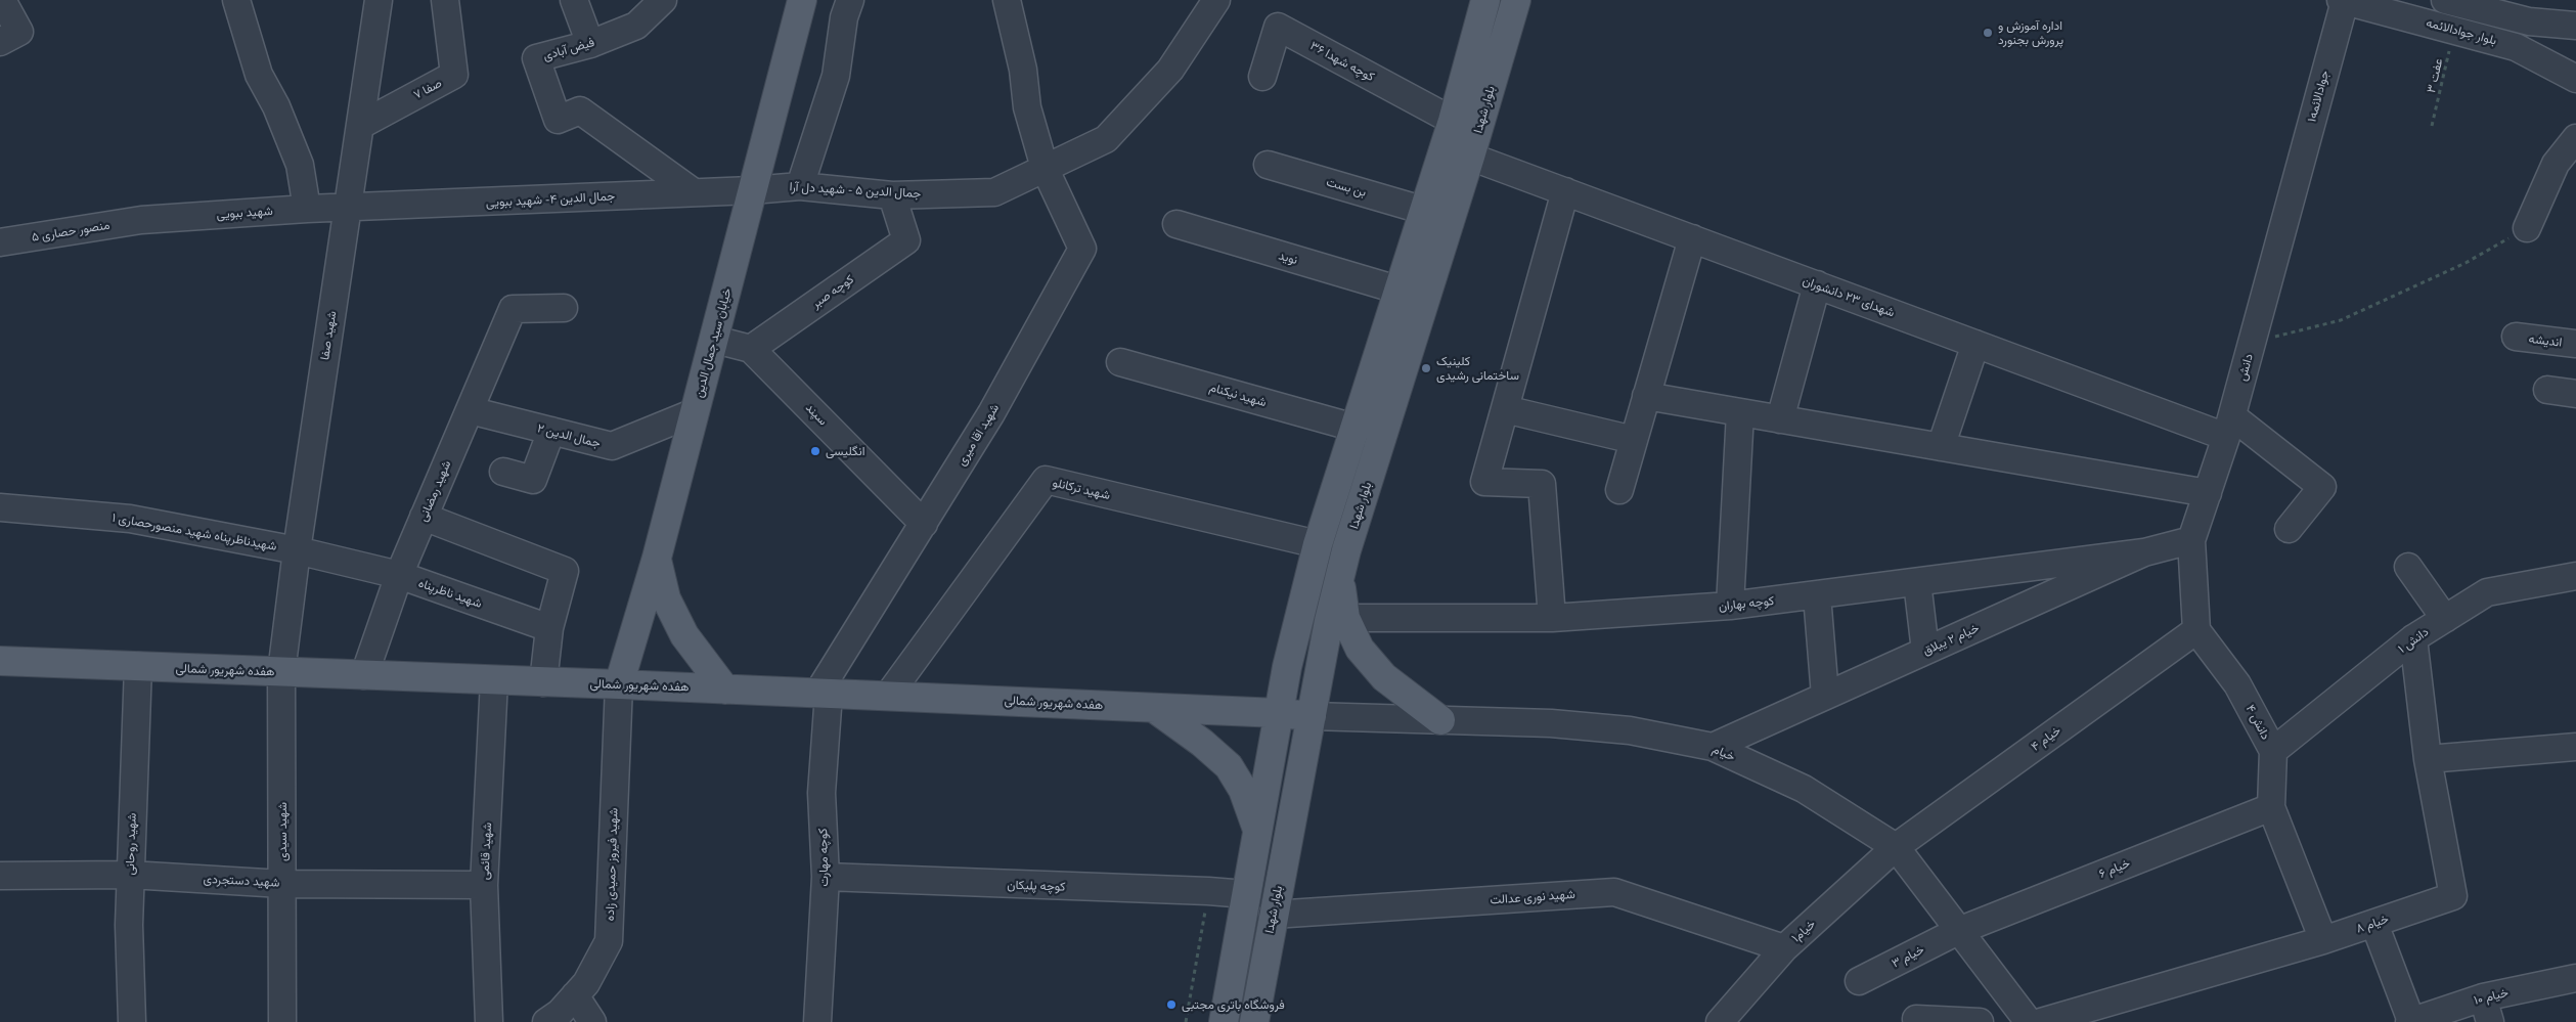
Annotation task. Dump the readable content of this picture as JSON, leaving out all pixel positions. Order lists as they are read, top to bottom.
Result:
{
  "streets": {
    "main road": ["بلوار شهدا", "خیابان سید جمال الدین", "هفده شهریور شمالی"],
    "street": [
      "بلوار جوادالائمه",
      "فیض آبادی",
      "کوچه شهدا ۳۶",
      "صفا ۷",
      "جوادالائمه۱",
      "بن بست",
      "جمال الدین ۵ - شهید دل آرا",
      "جمال الدین ۴- شهید ببویی",
      "شهید ببویی",
      "منصور حصاری ۵",
      "نوید",
      "کوچه صبر",
      "شهدای ۲۳ دانشوران",
      "شهید صفا",
      "اندیشه",
      "دانش",
      "شهید نیکنام",
      "سپند",
      "شهید اقا میری",
      "جمال الدین ۲",
      "شهید ترکانلو",
      "شهید رمضانی",
      "شهیدناظرپناه شهید منصورحصاری ۱",
      "شهید ناظرپناه",
      "کوچه بهاران",
      "خیام ۲ ییلاق",
      "دانش ۱",
      "دانش ۴",
      "خیام ۴",
      "خیام",
      "شهید سیدی",
      "شهید روحانی",
      "شهید قائمی",
      "کوچه مهارت",
      "شهید فیروز حمیدی زاده",
      "خیام ۶",
      "شهید دستجردی",
      "کوچه پلیکان",
      "شهید نوری عدالت",
      "خیام ۸",
      "خیام۱",
      "خیام ۳",
      "خیام ۱۰"
    ],
    "path": ["عفت ۳"]
  },
  "crossings": [
    ["بلوار جوادالائمه", "عفت ۳"],
    ["بلوار جوادالائمه", "جوادالائمه۱"],
    ["فیض آبادی", "جمال الدین ۴- شهید ببویی"],
    ["صفا ۷", "شهید صفا"],
    ["جوادالائمه۱", "دانش"],
    ["بلوار شهدا", "شهدای ۲۳ دانشوران"],
    ["بلوار شهدا", "کوچه بهاران"],
    ["بلوار شهدا", "هفده شهریور شمالی"],
    ["بلوار شهدا", "خیام"],
    ["بلوار شهدا", "شهید نوری عدالت"],
    ["جمال الدین ۵ - شهید دل آرا", "جمال الدین ۴- شهید ببویی"],
    ["جمال الدین ۵ - شهید دل آرا", "کوچه صبر"],
    ["جمال الدین ۵ - شهید دل آرا", "خیابان سید جمال الدین"],
    ["جمال الدین ۵ - شهید دل آرا", "شهید اقا میری"],
    ["جمال الدین ۴- شهید ببویی", "شهید ببویی"],
    ["جمال الدین ۴- شهید ببویی", "شهید صفا"],
    ["جمال الدین ۴- شهید ببویی", "خیابان سید جمال الدین"],
    ["شهید ببویی", "منصور حصاری ۵"],
    ["شهید ببویی", "شهید صفا"],
    ["کوچه صبر", "سپند"],
    ["شهدای ۲۳ دانشوران", "دانش"],
    ["شهید صفا", "شهیدناظرپناه شهید منصورحصاری ۱"],
    ["شهید صفا", "شهید ناظرپناه"],
    ["شهید صفا", "هفده شهریور شمالی"],
    ["شهید صفا", "شهید سیدی"],
    ["خیابان سید جمال الدین", "جمال الدین ۲"],
    ["خیابان سید جمال الدین", "هفده شهریور شمالی"],
    ["خیابان سید جمال الدین", "شهید فیروز حمیدی زاده"],
    ["دانش", "خیام ۲ ییلاق"],
    ["سپند", "شهید اقا میری"],
    ["شهید اقا میری", "هفده شهریور شمالی"],
    ["شهید اقا میری", "کوچه مهارت"],
    ["جمال الدین ۲", "شهید رمضانی"],
    ["شهید ترکانلو", "هفده شهریور شمالی"],
    ["شهید رمضانی", "شهید ناظرپناه"],
    ["شهید رمضانی", "هفده شهریور شمالی"],
    ["شهیدناظرپناه شهید منصورحصاری ۱", "شهید ناظرپناه"],
    ["کوچه بهاران", "خیام ۲ ییلاق"],
    ["خیام ۲ ییلاق", "خیام"],
    ["دانش ۱", "دانش ۴"],
    ["دانش ۱", "خیام ۸"],
    ["هفده شهریور شمالی", "خیام"],
    ["هفده شهریور شمالی", "شهید سیدی"],
    ["هفده شهریور شمالی", "شهید روحانی"],
    ["هفده شهریور شمالی", "شهید قائمی"],
    ["هفده شهریور شمالی", "کوچه مهارت"],
    ["هفده شهریور شمالی", "شهید فیروز حمیدی زاده"],
    ["دانش ۴", "خیام ۴"],
    ["دانش ۴", "خیام ۶"],
    ["دانش ۴", "خیام ۸"],
    ["خیام ۴", "خیام"],
    ["خیام ۴", "خیام۱"],
    ["خیام", "خیام ۶"],
    ["خیام", "خیام۱"],
    ["خیام", "خیام ۳"],
    ["شهید سیدی", "شهید دستجردی"],
    ["شهید روحانی", "شهید دستجردی"],
    ["شهید قائمی", "شهید دستجردی"],
    ["کوچه مهارت", "کوچه پلیکان"],
    ["خیام ۶", "خیام ۳"],
    ["شهید نوری عدالت", "خیام۱"]
  ],
  "places": [
    "اداره آموزش و پرورش بجنورد",
    "کلینیک ساختمانی رشیدی",
    "انگلیسی",
    "فروشگاه باتری مجتبی"
  ]
}
